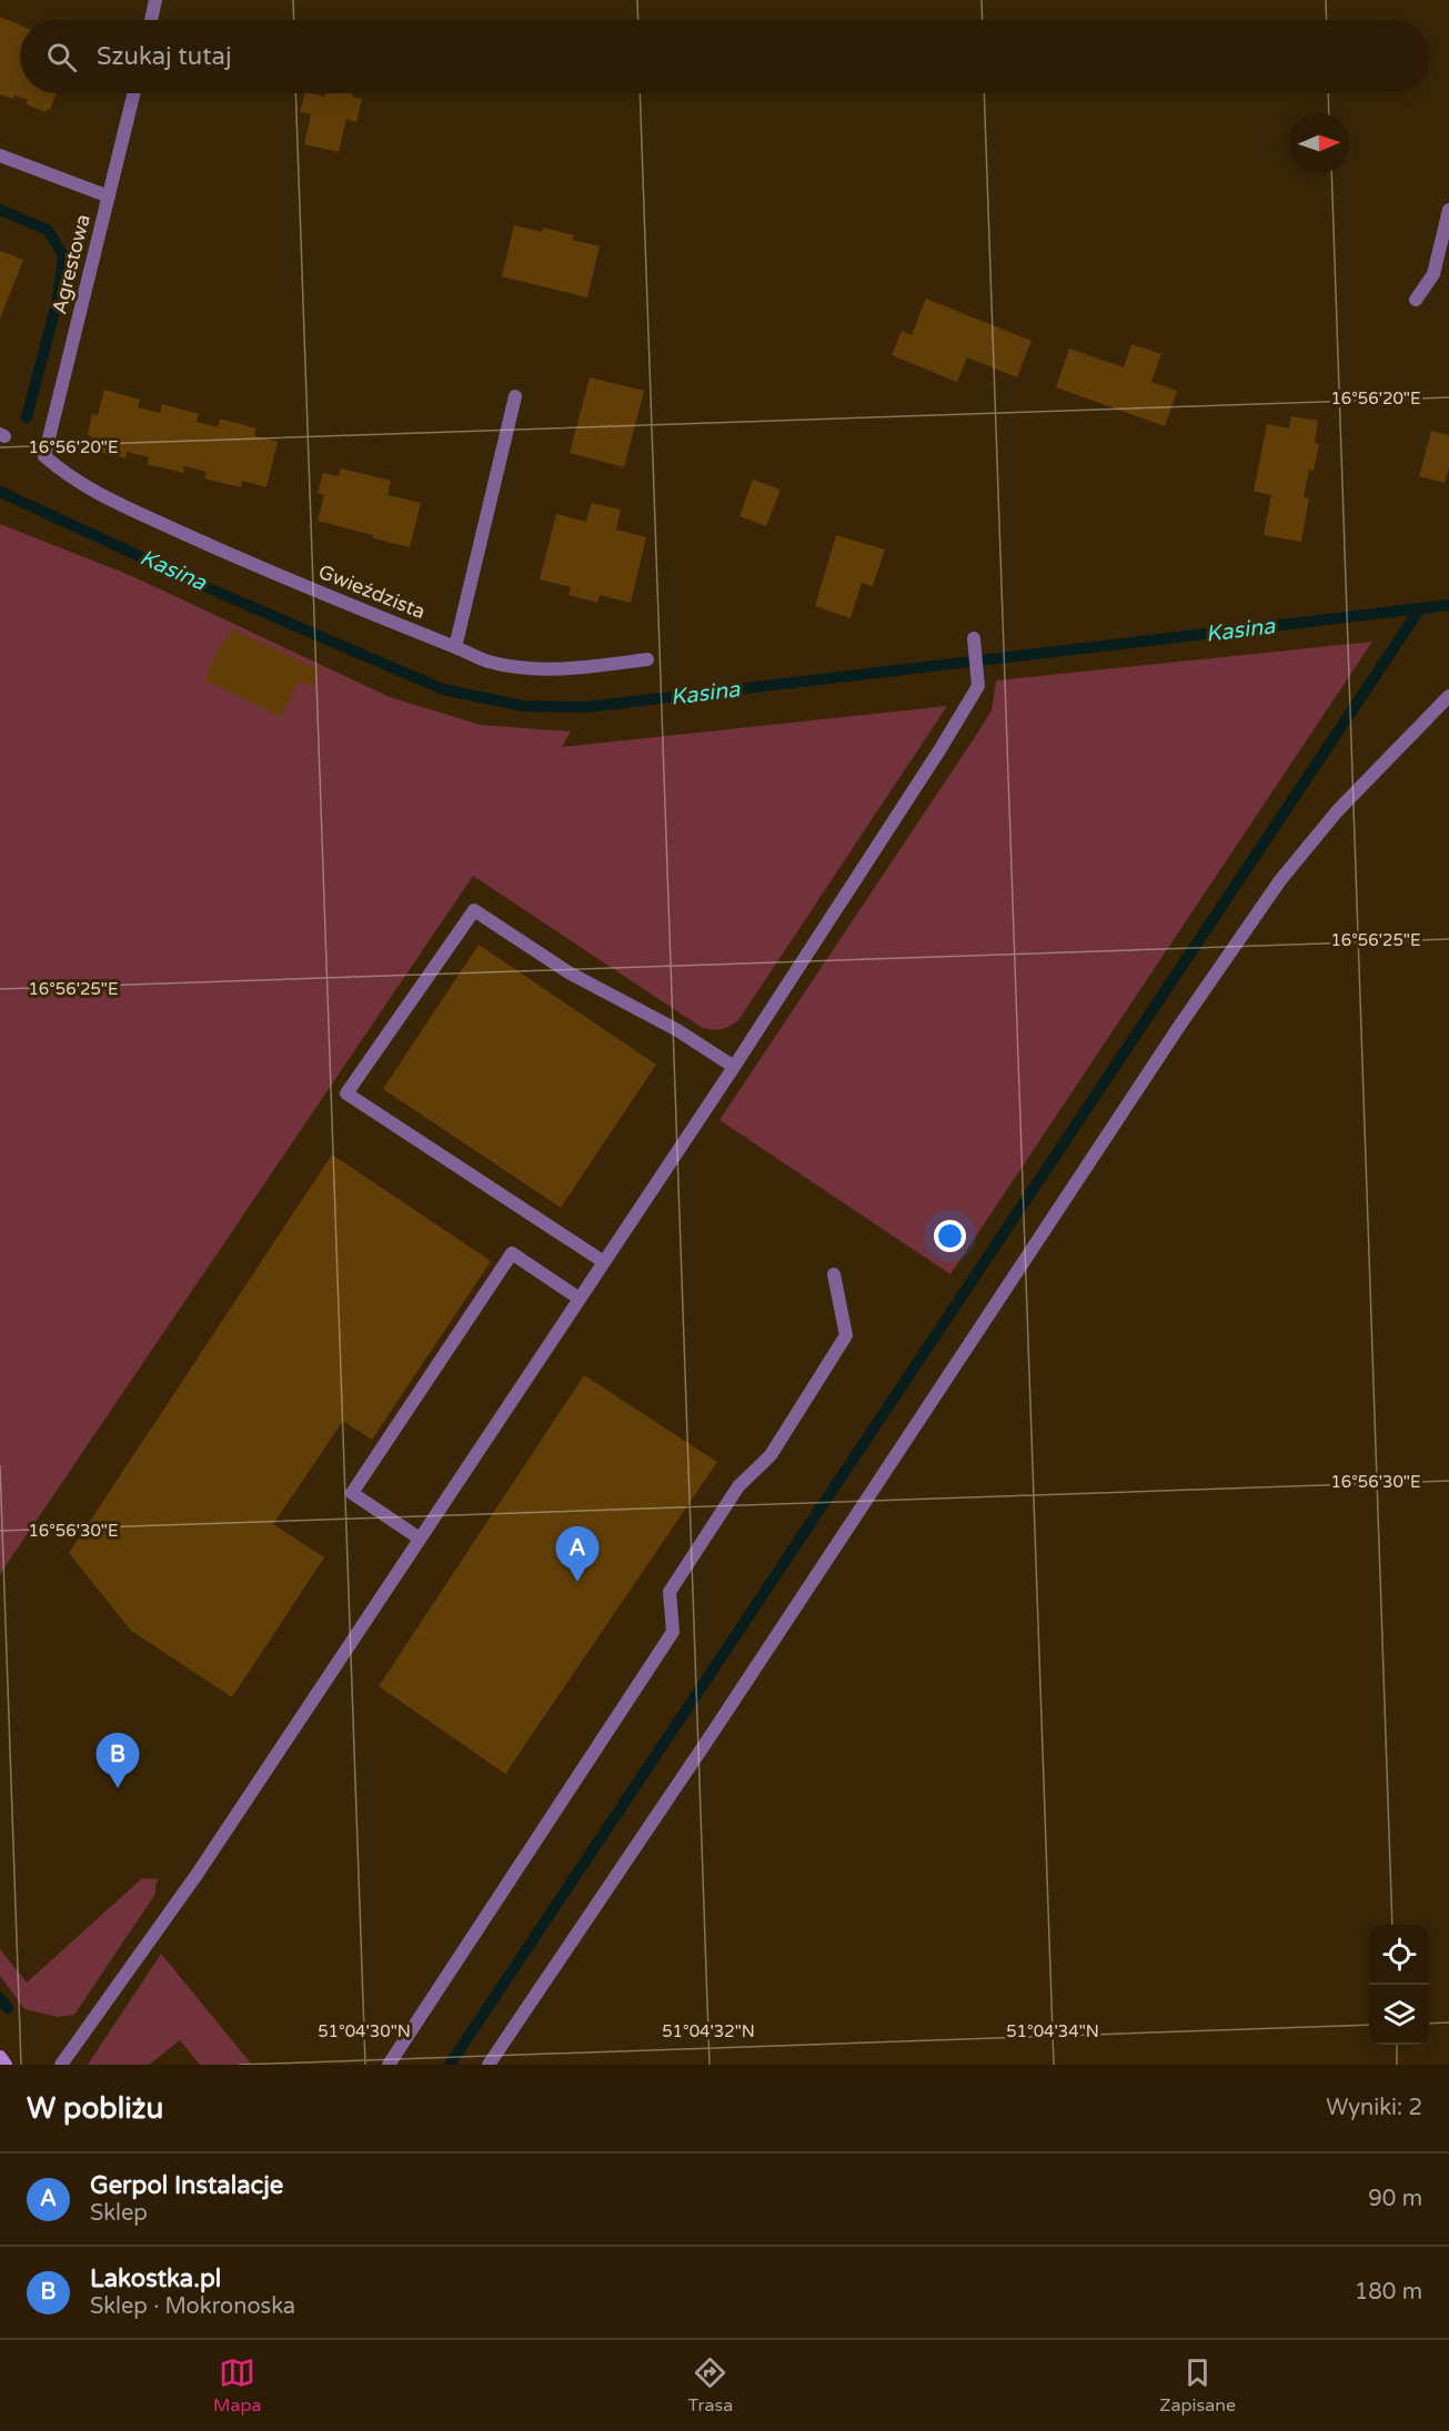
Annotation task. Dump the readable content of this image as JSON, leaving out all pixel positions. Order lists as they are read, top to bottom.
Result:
{
  "streets": {
    "street": ["Agrestowa", "Gwieździsta"]
  },
  "crossings": [
    ["Agrestowa", "Gwieździsta"]
  ],
  "water": ["Kasina"],
  "north": "right",
  "page": {
    "search": "Szukaj tutaj",
    "pins": ["A", "B"],
    "heading": ["W pobliżu", "Wyniki: 2"],
    "list": [
      {
        "mark": "A",
        "name": "Gerpol Instalacje",
        "note": "Sklep",
        "value": "90 m"
      },
      {
        "mark": "B",
        "name": "Lakostka.pl",
        "note": "Sklep · Mokronoska",
        "value": "180 m"
      }
    ],
    "nav": ["Mapa", "Trasa", "Zapisane"]
  },
  "coordinates": [
    "16°56'20\"E",
    "16°56'25\"E",
    "16°56'30\"E",
    "51°04'30\"N",
    "51°04'32\"N",
    "51°04'34\"N"
  ]
}
